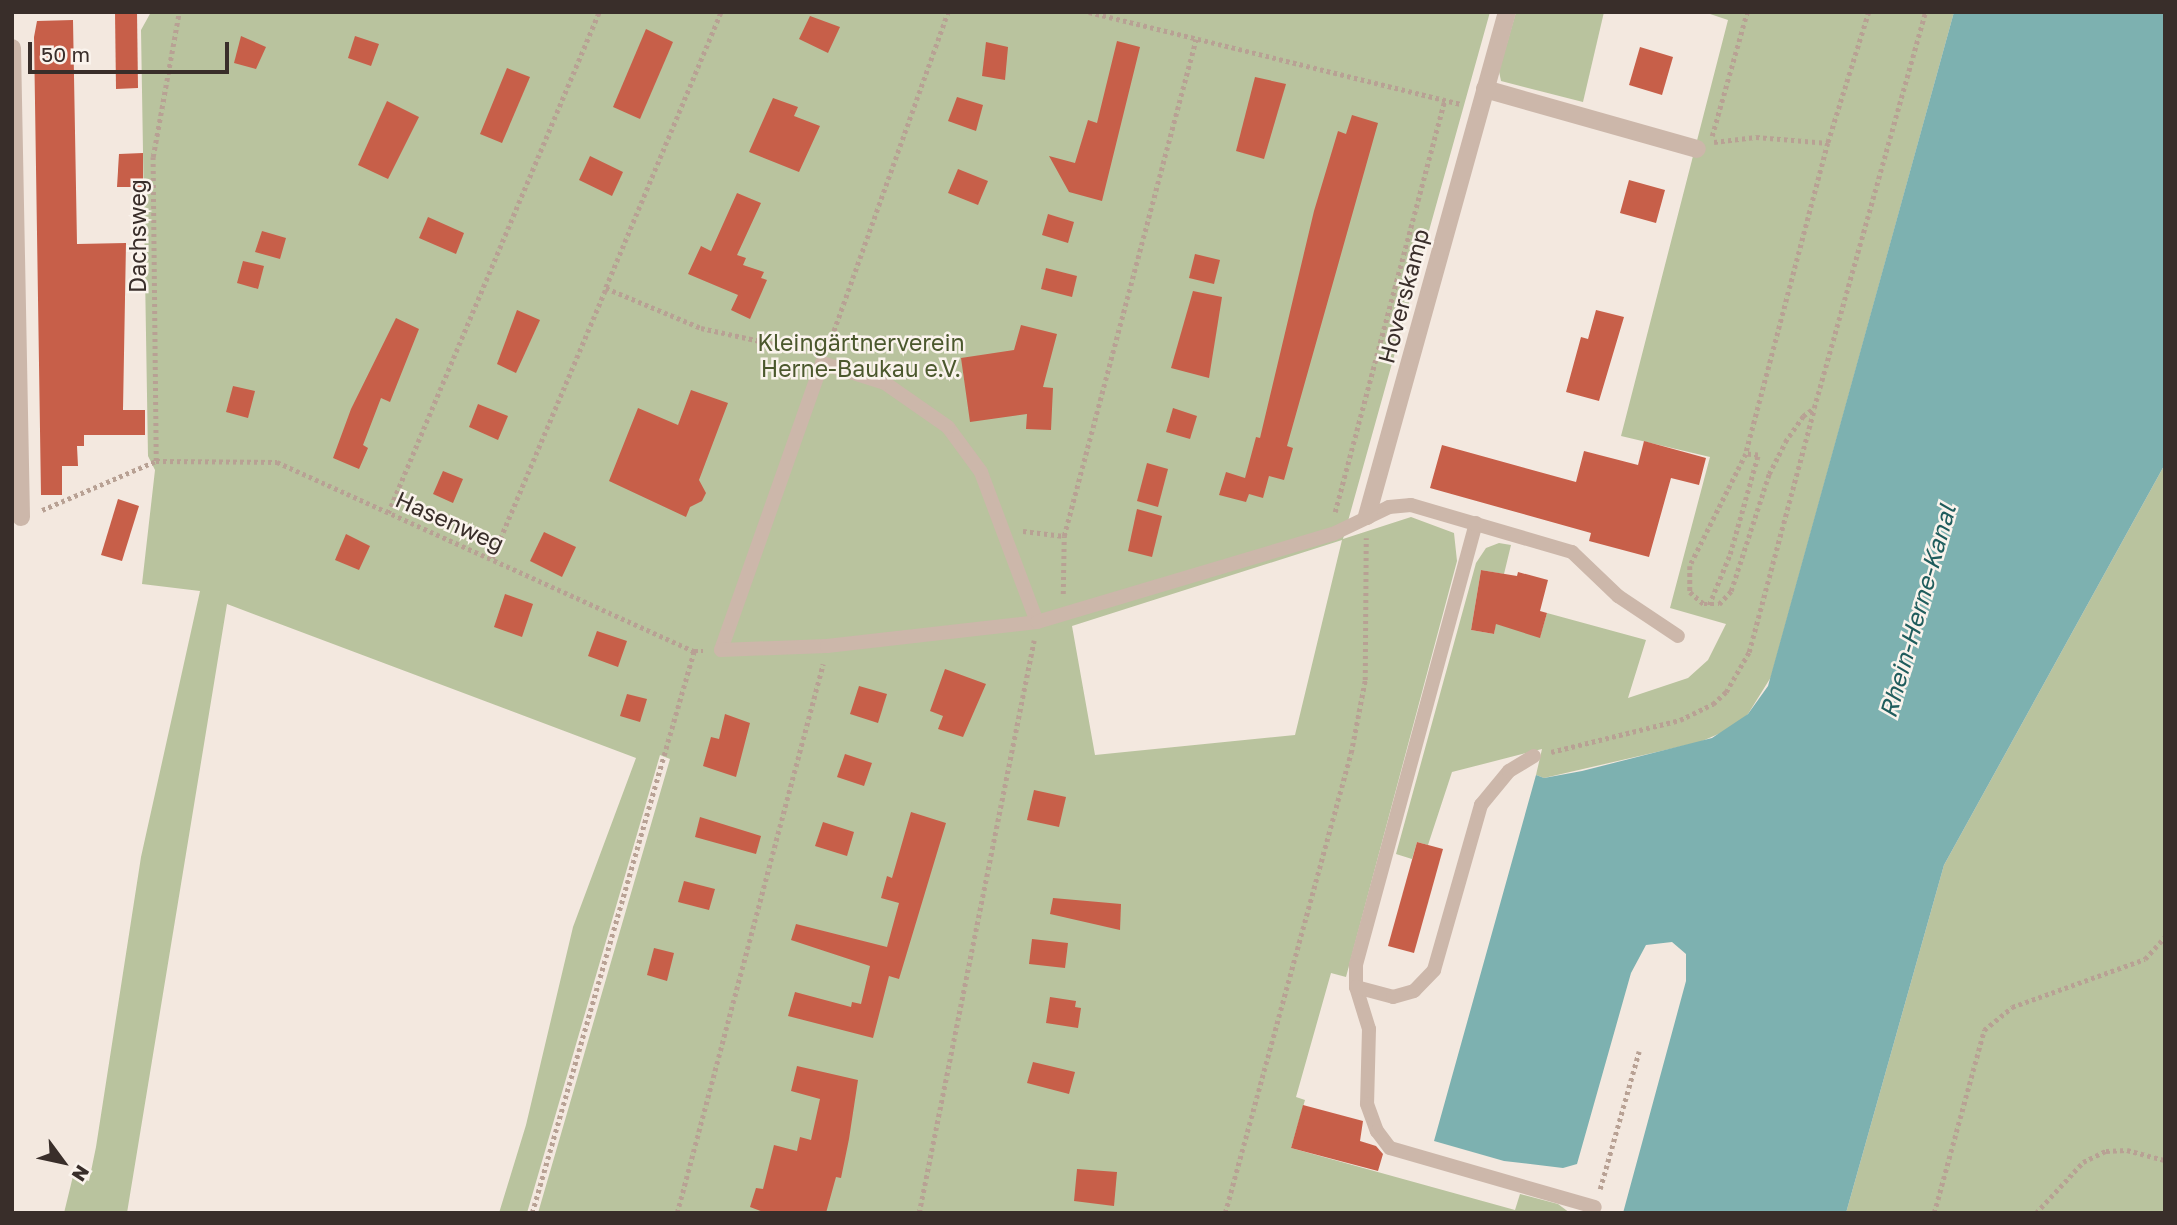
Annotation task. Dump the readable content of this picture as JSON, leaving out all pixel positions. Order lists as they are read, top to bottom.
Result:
{
  "streets": {
    "street": ["Hoverskamp"],
    "path": ["Dachsweg", "Hasenweg"]
  },
  "crossings": [
    ["Dachsweg", "Hasenweg"]
  ],
  "water": ["Rhein-Herne-Kanal"],
  "parks": ["Kleingärtnerverein Herne-Baukau e.V."],
  "scale_bar": "50 m",
  "north": "bottom right"
}
